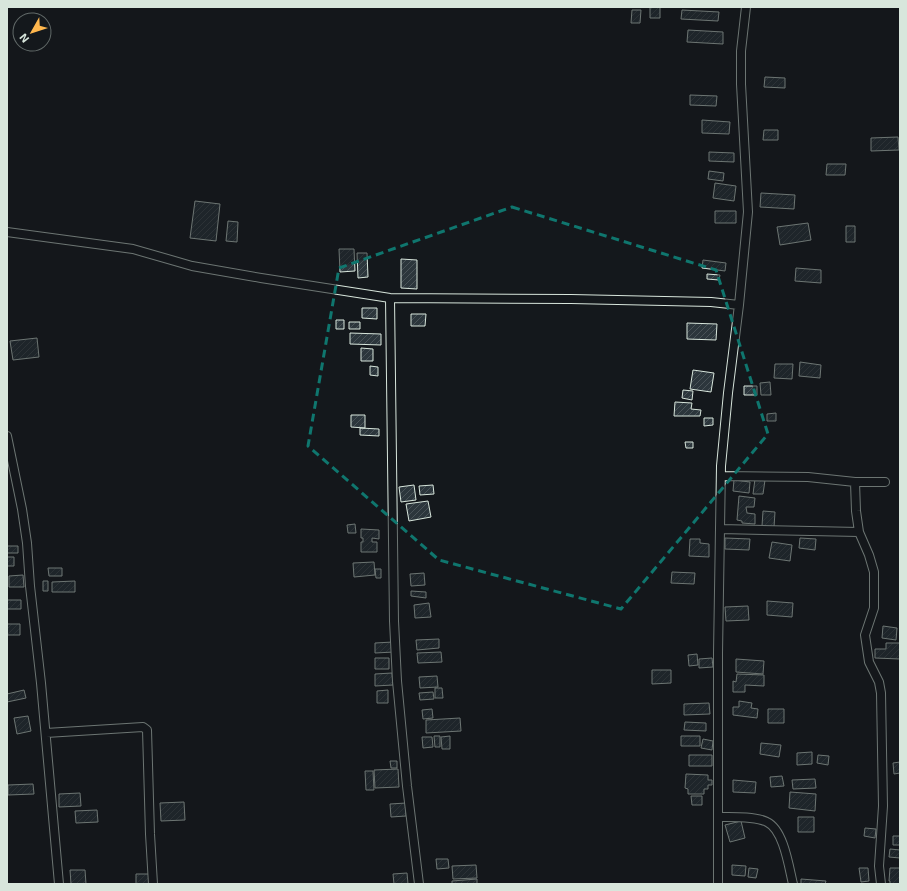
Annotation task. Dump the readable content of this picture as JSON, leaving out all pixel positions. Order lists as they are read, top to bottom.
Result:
{
  "north": "bottom left"
}
